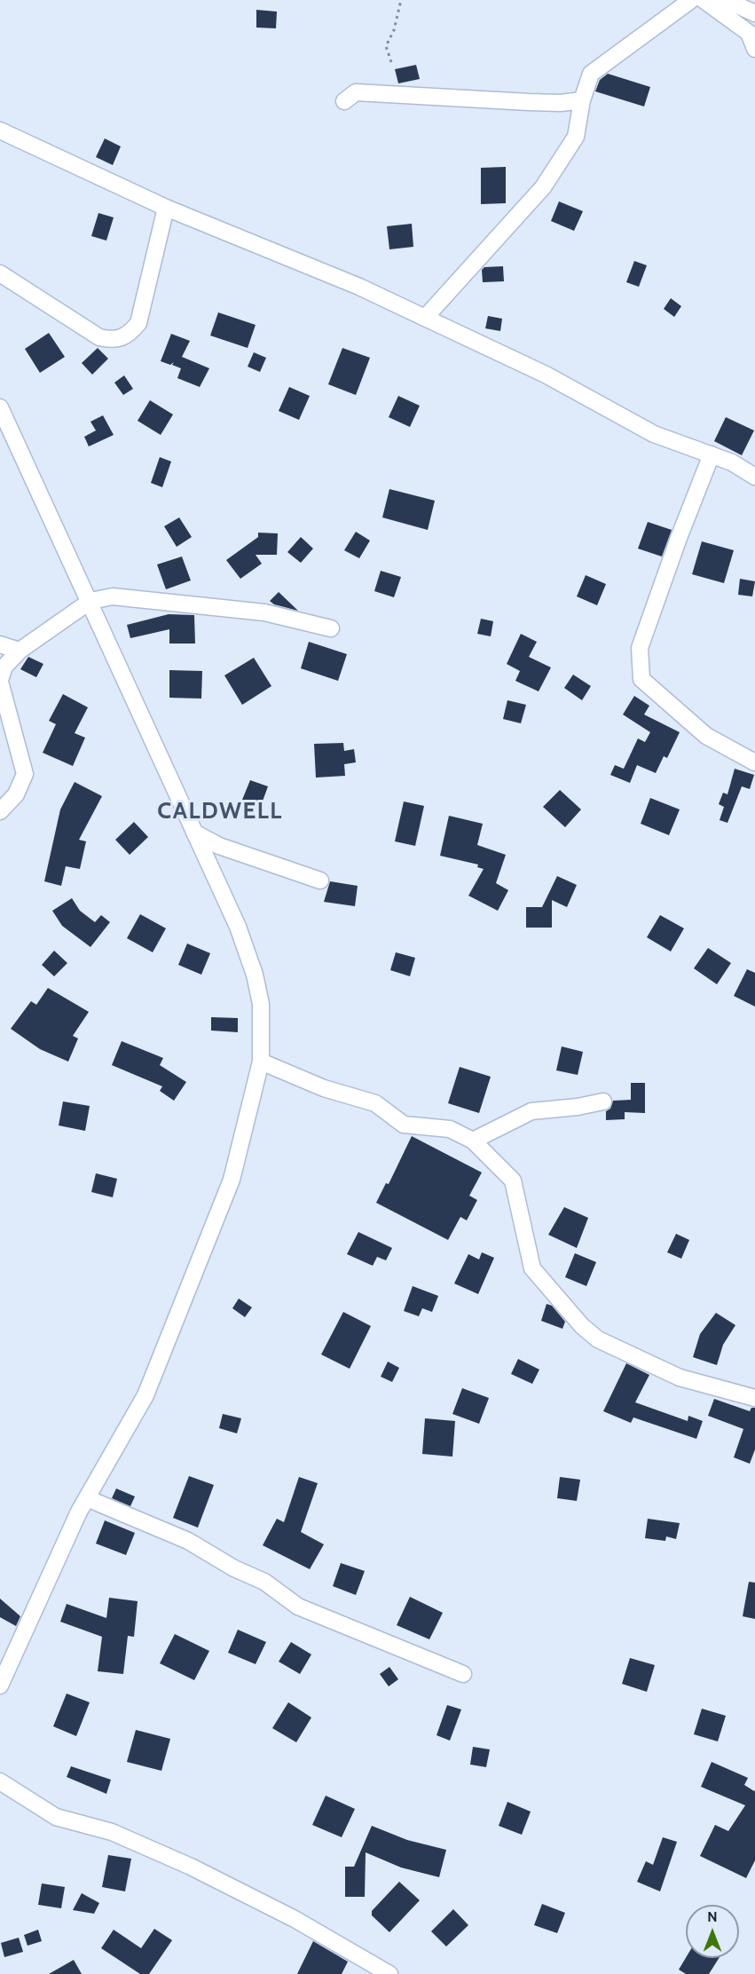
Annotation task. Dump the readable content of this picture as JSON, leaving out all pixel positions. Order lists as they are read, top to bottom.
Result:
{
  "districts": ["CALDWELL"],
  "north": "top"
}
